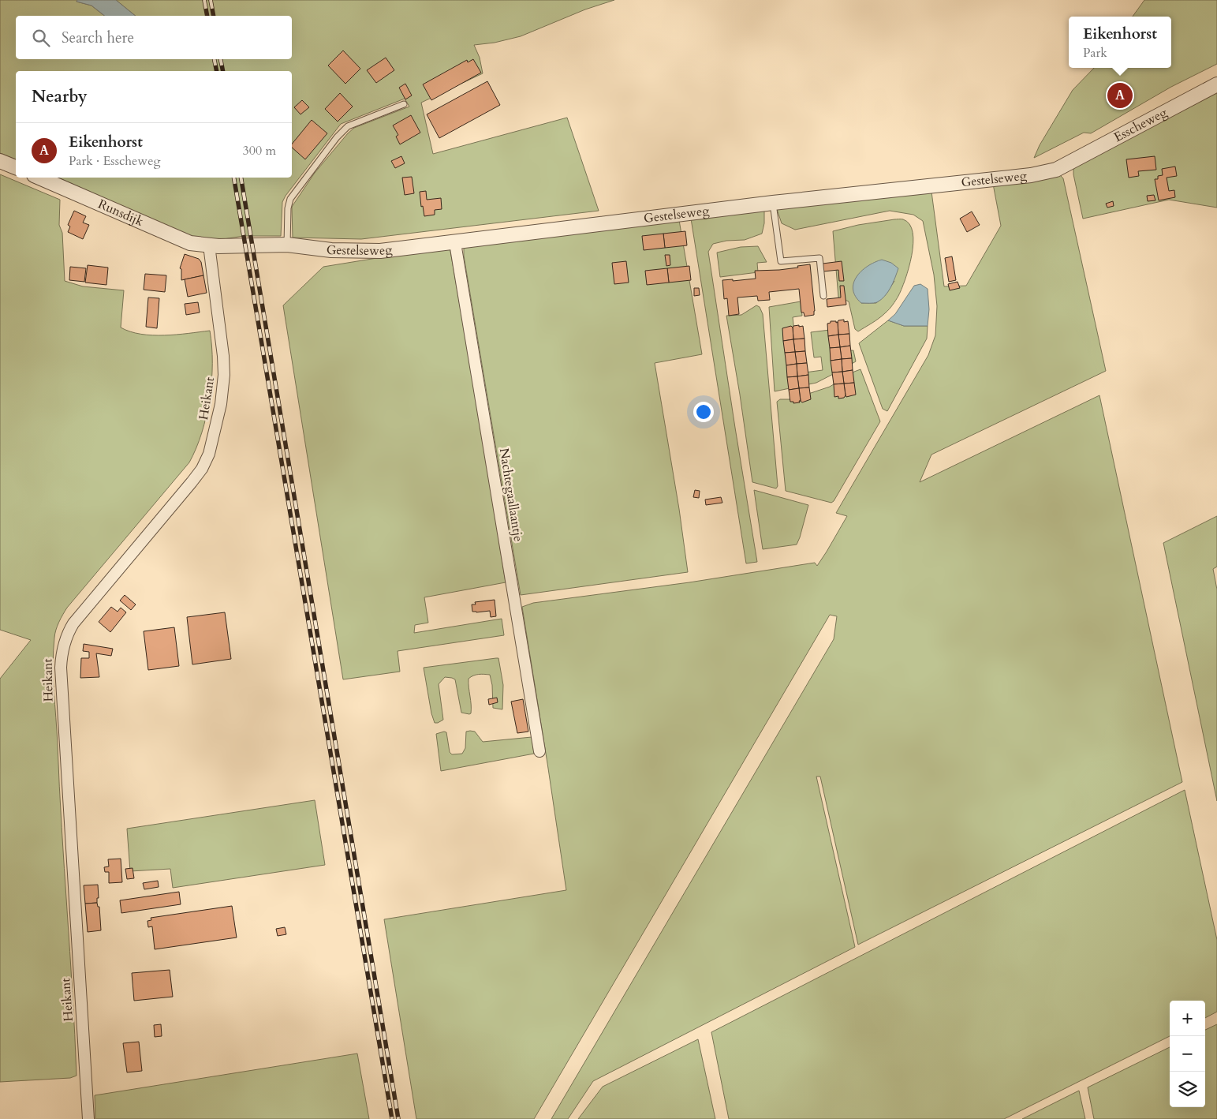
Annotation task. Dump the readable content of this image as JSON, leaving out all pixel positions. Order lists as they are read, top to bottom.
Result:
{
  "streets": {
    "street": [
      "Esscheweg",
      "Gestelseweg",
      "Runsdijk",
      "Heikant",
      "Nachtegaallaantje"
    ]
  },
  "crossings": [
    ["Esscheweg", "Gestelseweg"],
    ["Gestelseweg", "Runsdijk"],
    ["Gestelseweg", "Heikant"],
    ["Gestelseweg", "Nachtegaallaantje"],
    ["Runsdijk", "Heikant"]
  ],
  "page": {
    "search": "Search here",
    "popup": ["Eikenhorst", "Park"],
    "heading": "Nearby",
    "pins": "A",
    "list": [
      {
        "mark": "A",
        "name": "Eikenhorst",
        "note": "Park · Esscheweg",
        "value": "300 m"
      }
    ],
    "map_buttons": ["+", "−"]
  }
}
